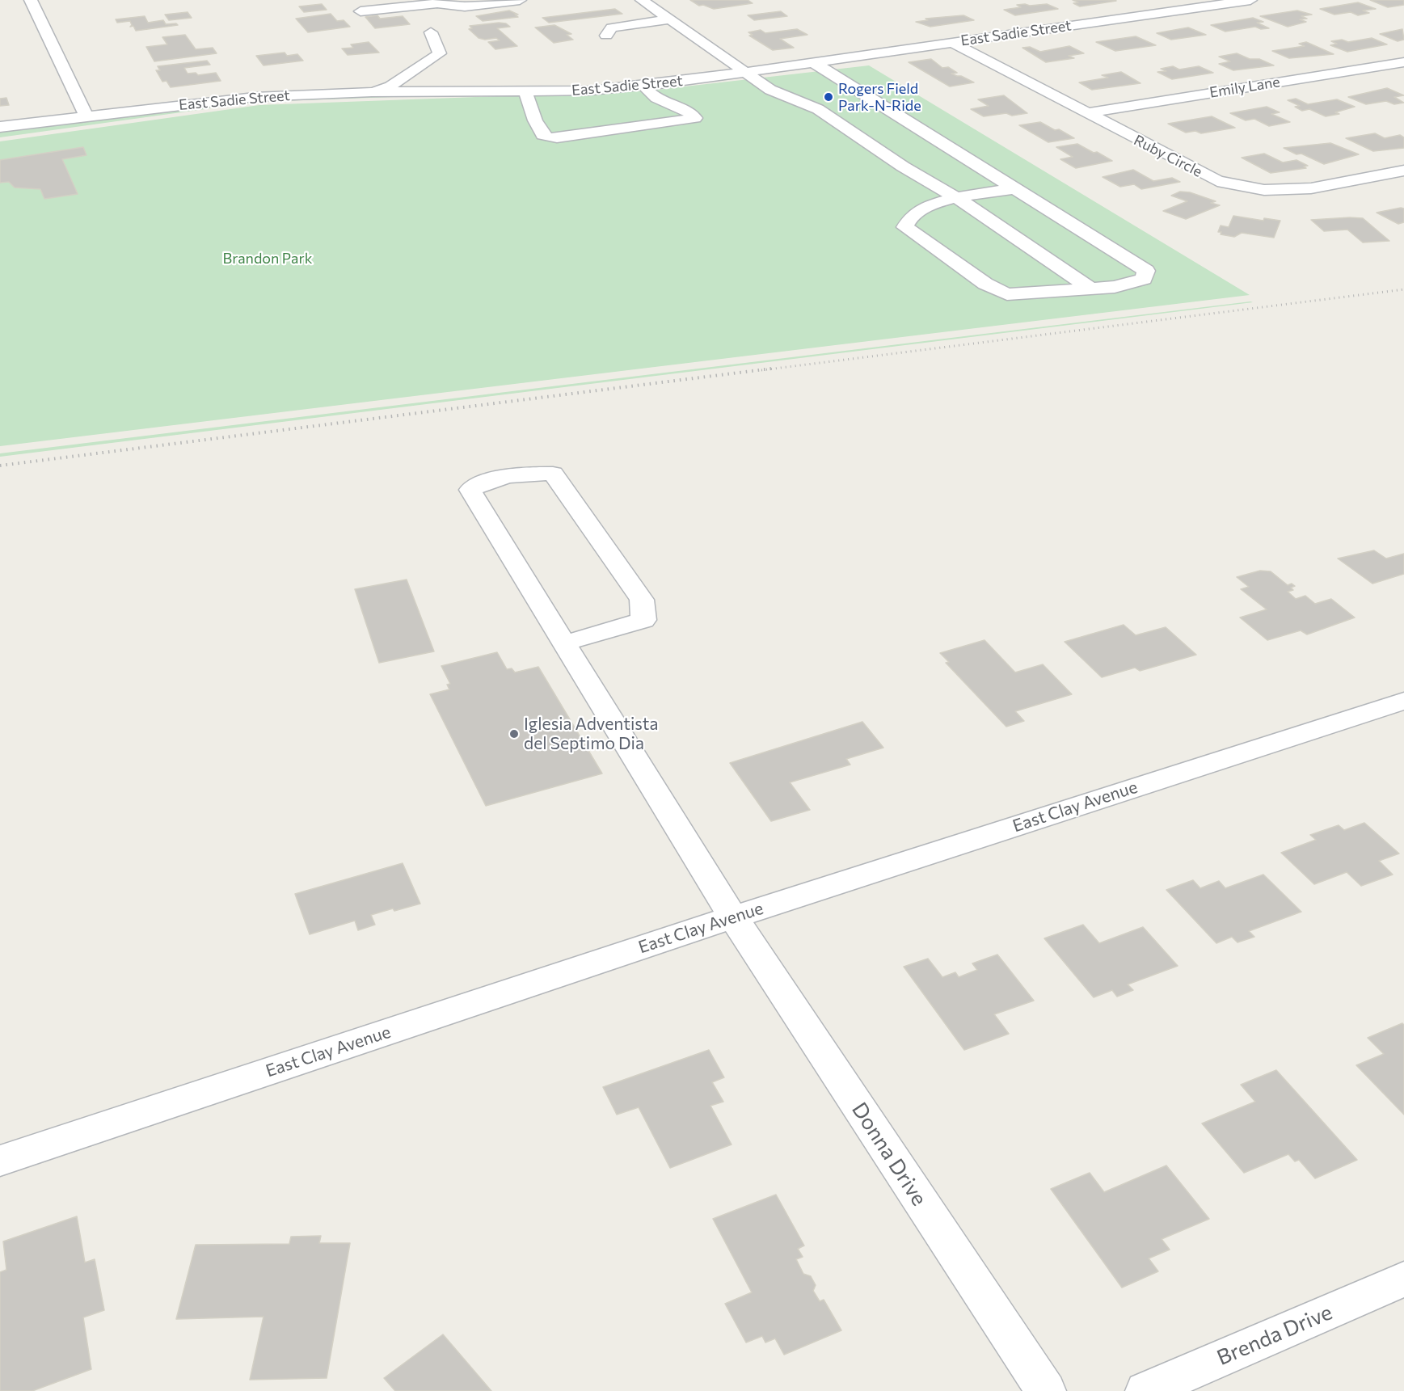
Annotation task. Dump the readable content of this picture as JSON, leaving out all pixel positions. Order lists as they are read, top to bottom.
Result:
{
  "streets": {
    "street": [
      "East Sadie Street",
      "Emily Lane",
      "Ruby Circle",
      "East Clay Avenue",
      "Donna Drive",
      "Brenda Drive"
    ]
  },
  "crossings": [
    ["East Sadie Street", "Ruby Circle"],
    ["Emily Lane", "Ruby Circle"],
    ["East Clay Avenue", "Donna Drive"]
  ],
  "parks": ["Brandon Park"],
  "places": ["Rogers Field Park-N-Ride", "Iglesia Adventista del Septimo Dia"]
}
